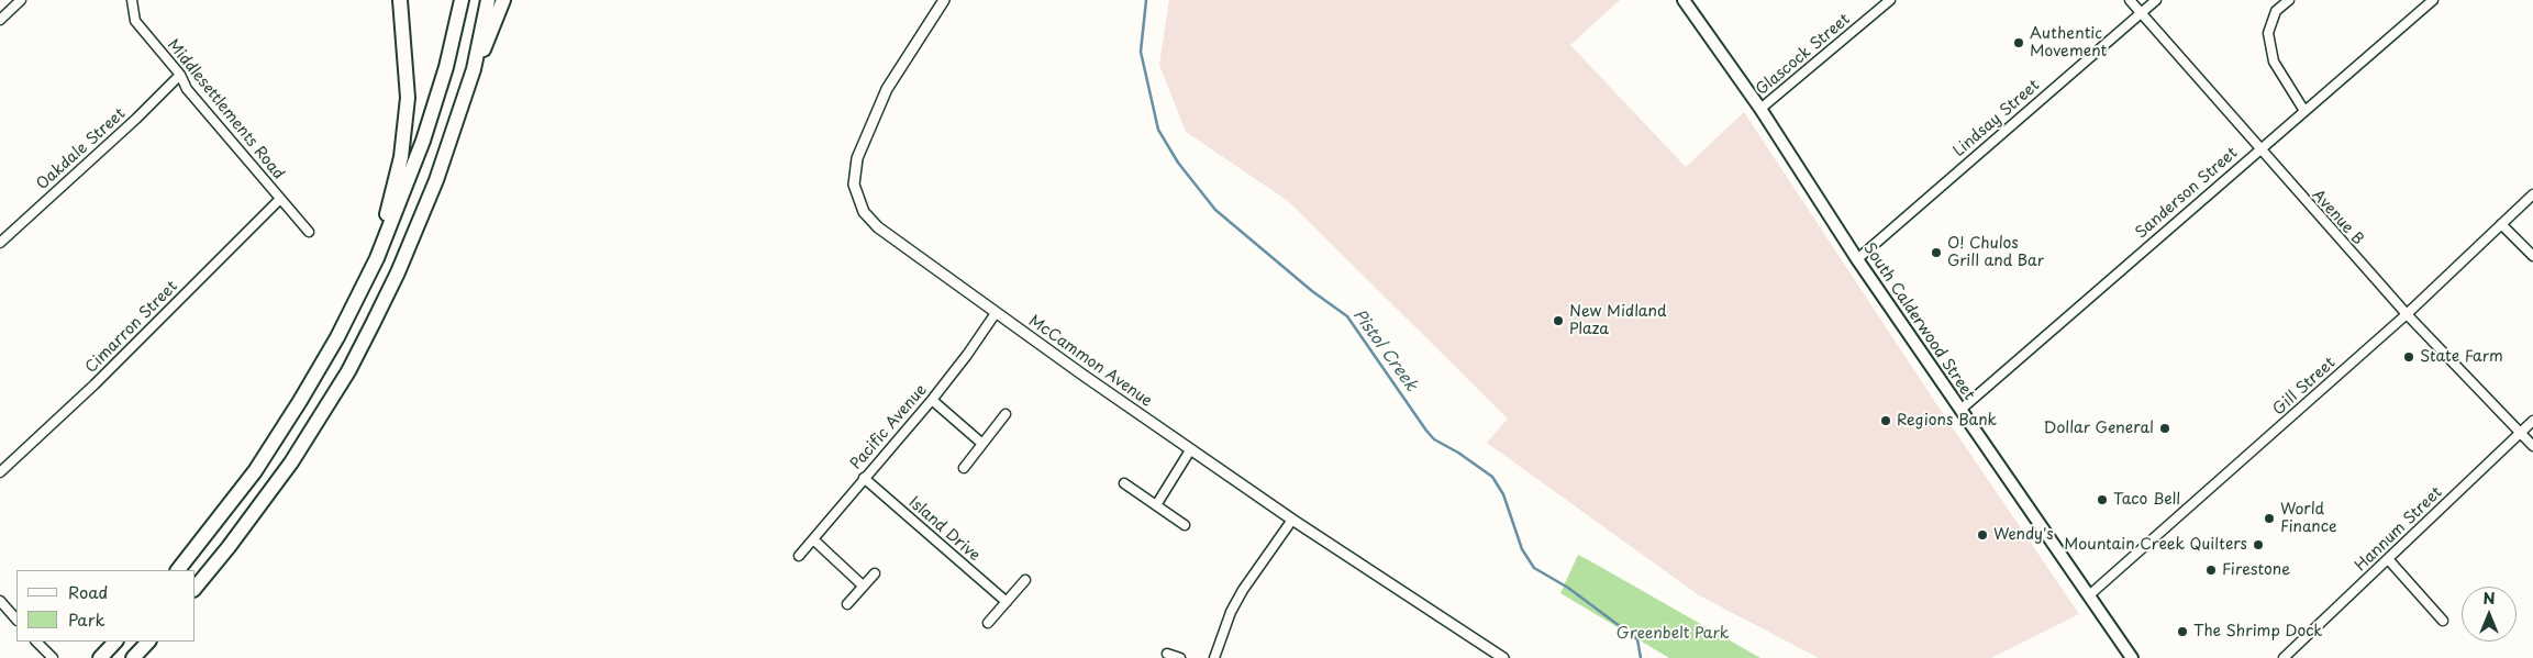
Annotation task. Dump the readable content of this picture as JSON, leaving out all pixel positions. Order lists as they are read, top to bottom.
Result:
{
  "streets": {
    "main road": ["South Calderwood Street"],
    "street": [
      "Glascock Street",
      "Middlesettlements Road",
      "Lindsay Street",
      "Oakdale Street",
      "Sanderson Street",
      "Avenue B",
      "Cimarron Street",
      "McCammon Avenue",
      "Gill Street",
      "Pacific Avenue",
      "Island Drive",
      "Hannum Street"
    ]
  },
  "crossings": [
    ["Glascock Street", "South Calderwood Street"],
    ["Middlesettlements Road", "Oakdale Street"],
    ["Middlesettlements Road", "Cimarron Street"],
    ["Lindsay Street", "Avenue B"],
    ["Lindsay Street", "South Calderwood Street"],
    ["Sanderson Street", "Avenue B"],
    ["Sanderson Street", "South Calderwood Street"],
    ["Avenue B", "Gill Street"],
    ["Avenue B", "Hannum Street"],
    ["South Calderwood Street", "Gill Street"],
    ["McCammon Avenue", "Pacific Avenue"],
    ["Pacific Avenue", "Island Drive"]
  ],
  "water": ["Pistol Creek"],
  "parks": ["Greenbelt Park"],
  "places": [
    "Authentic Movement",
    "O! Chulos Grill and Bar",
    "New Midland Plaza",
    "State Farm",
    "Regions Bank",
    "Dollar General",
    "Taco Bell",
    "World Finance",
    "Wendy's",
    "Mountain Creek Quilters",
    "Firestone",
    "The Shrimp Dock"
  ],
  "legend": ["Road", "Park"],
  "north": "top"
}
